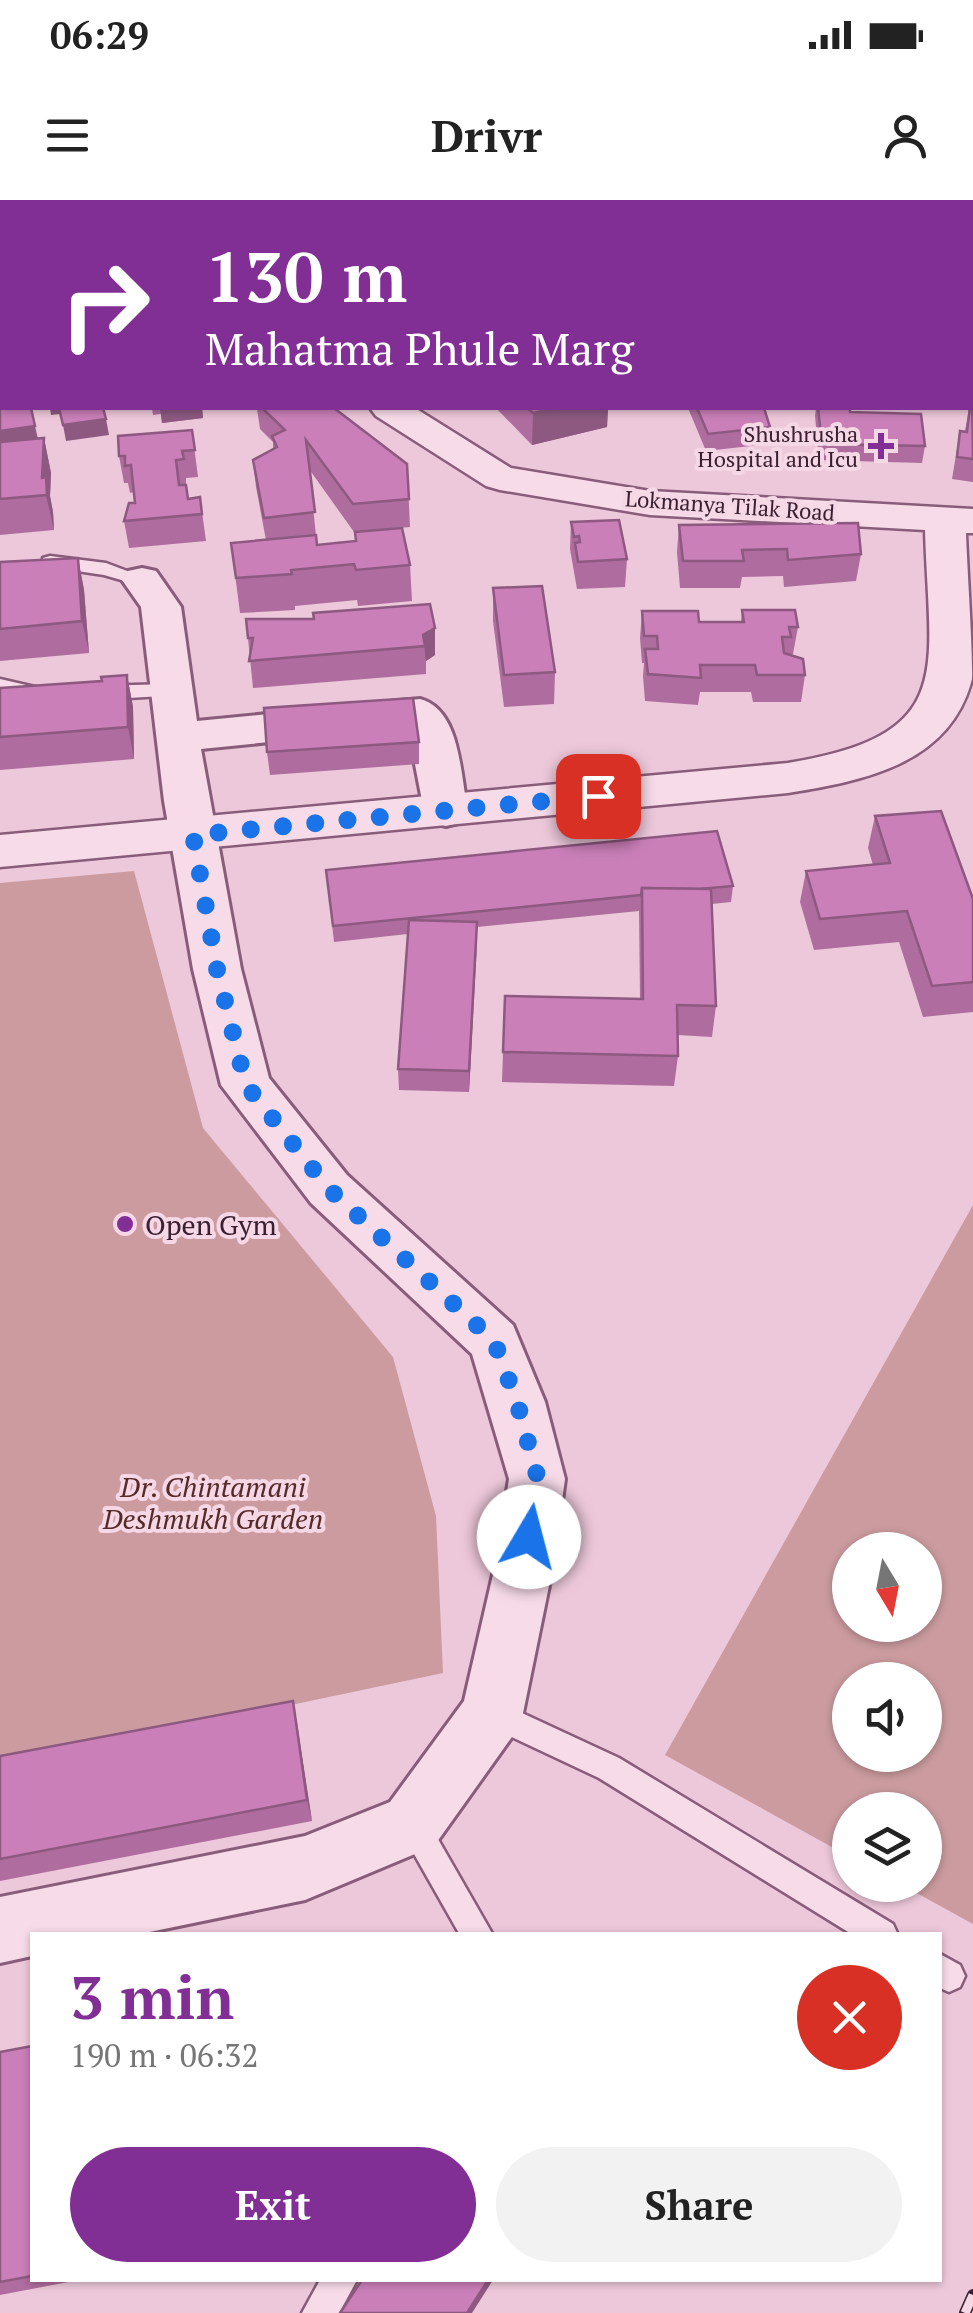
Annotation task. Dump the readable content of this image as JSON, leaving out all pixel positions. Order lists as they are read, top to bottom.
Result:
{
  "streets": {
    "street": ["Lokmanya Tilak Road"]
  },
  "parks": ["Dr. Chintamani Deshmukh Garden"],
  "places": {
    "health": ["Shushrusha Hospital and Icu"],
    "other": ["Open Gym"]
  },
  "north": "bottom",
  "page": {
    "status": "06:29",
    "header": "Drivr",
    "turn": ["130 m", "Mahatma Phule Marg"],
    "heading": ["3 min", "190 m · 06:32"],
    "buttons": ["Exit", "Share"]
  }
}
